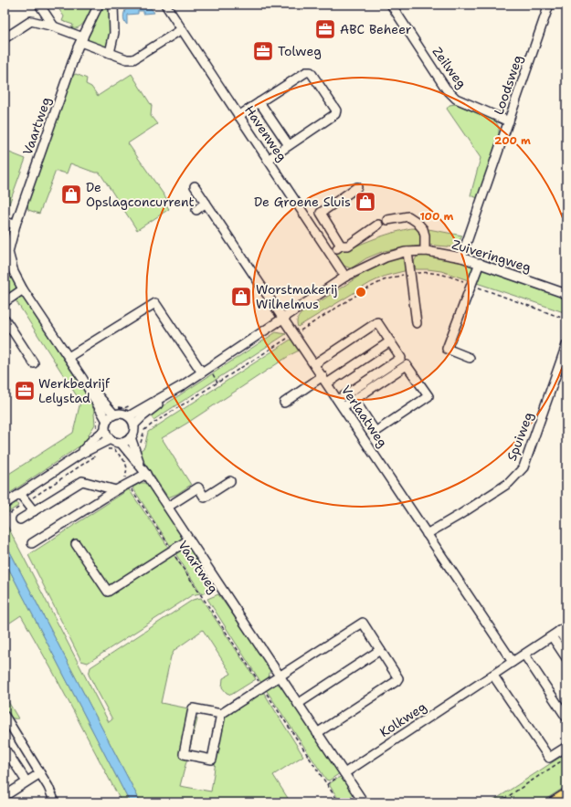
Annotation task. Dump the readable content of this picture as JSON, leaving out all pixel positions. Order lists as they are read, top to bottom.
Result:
{
  "streets": {
    "street": [
      "Zeilweg",
      "Loodsweg",
      "Vaartweg",
      "Havenweg",
      "Zuiveringweg",
      "Verlaatweg",
      "Spuiweg",
      "Kolkweg"
    ]
  },
  "crossings": [
    ["Zeilweg", "Loodsweg"],
    ["Loodsweg", "Zuiveringweg"],
    ["Vaartweg", "Zuiveringweg"],
    ["Vaartweg", "Kolkweg"],
    ["Havenweg", "Zuiveringweg"],
    ["Zuiveringweg", "Verlaatweg"],
    ["Verlaatweg", "Spuiweg"],
    ["Verlaatweg", "Kolkweg"]
  ],
  "places": {
    "office": ["ABC Beheer", "Tolweg", "Werkbedrijf Lelystad"],
    "shop": ["De Opslagconcurrent", "De Groene Sluis", "Worstmakerij Wilhelmus"]
  },
  "rings": ["200 m", "100 m"]
}
